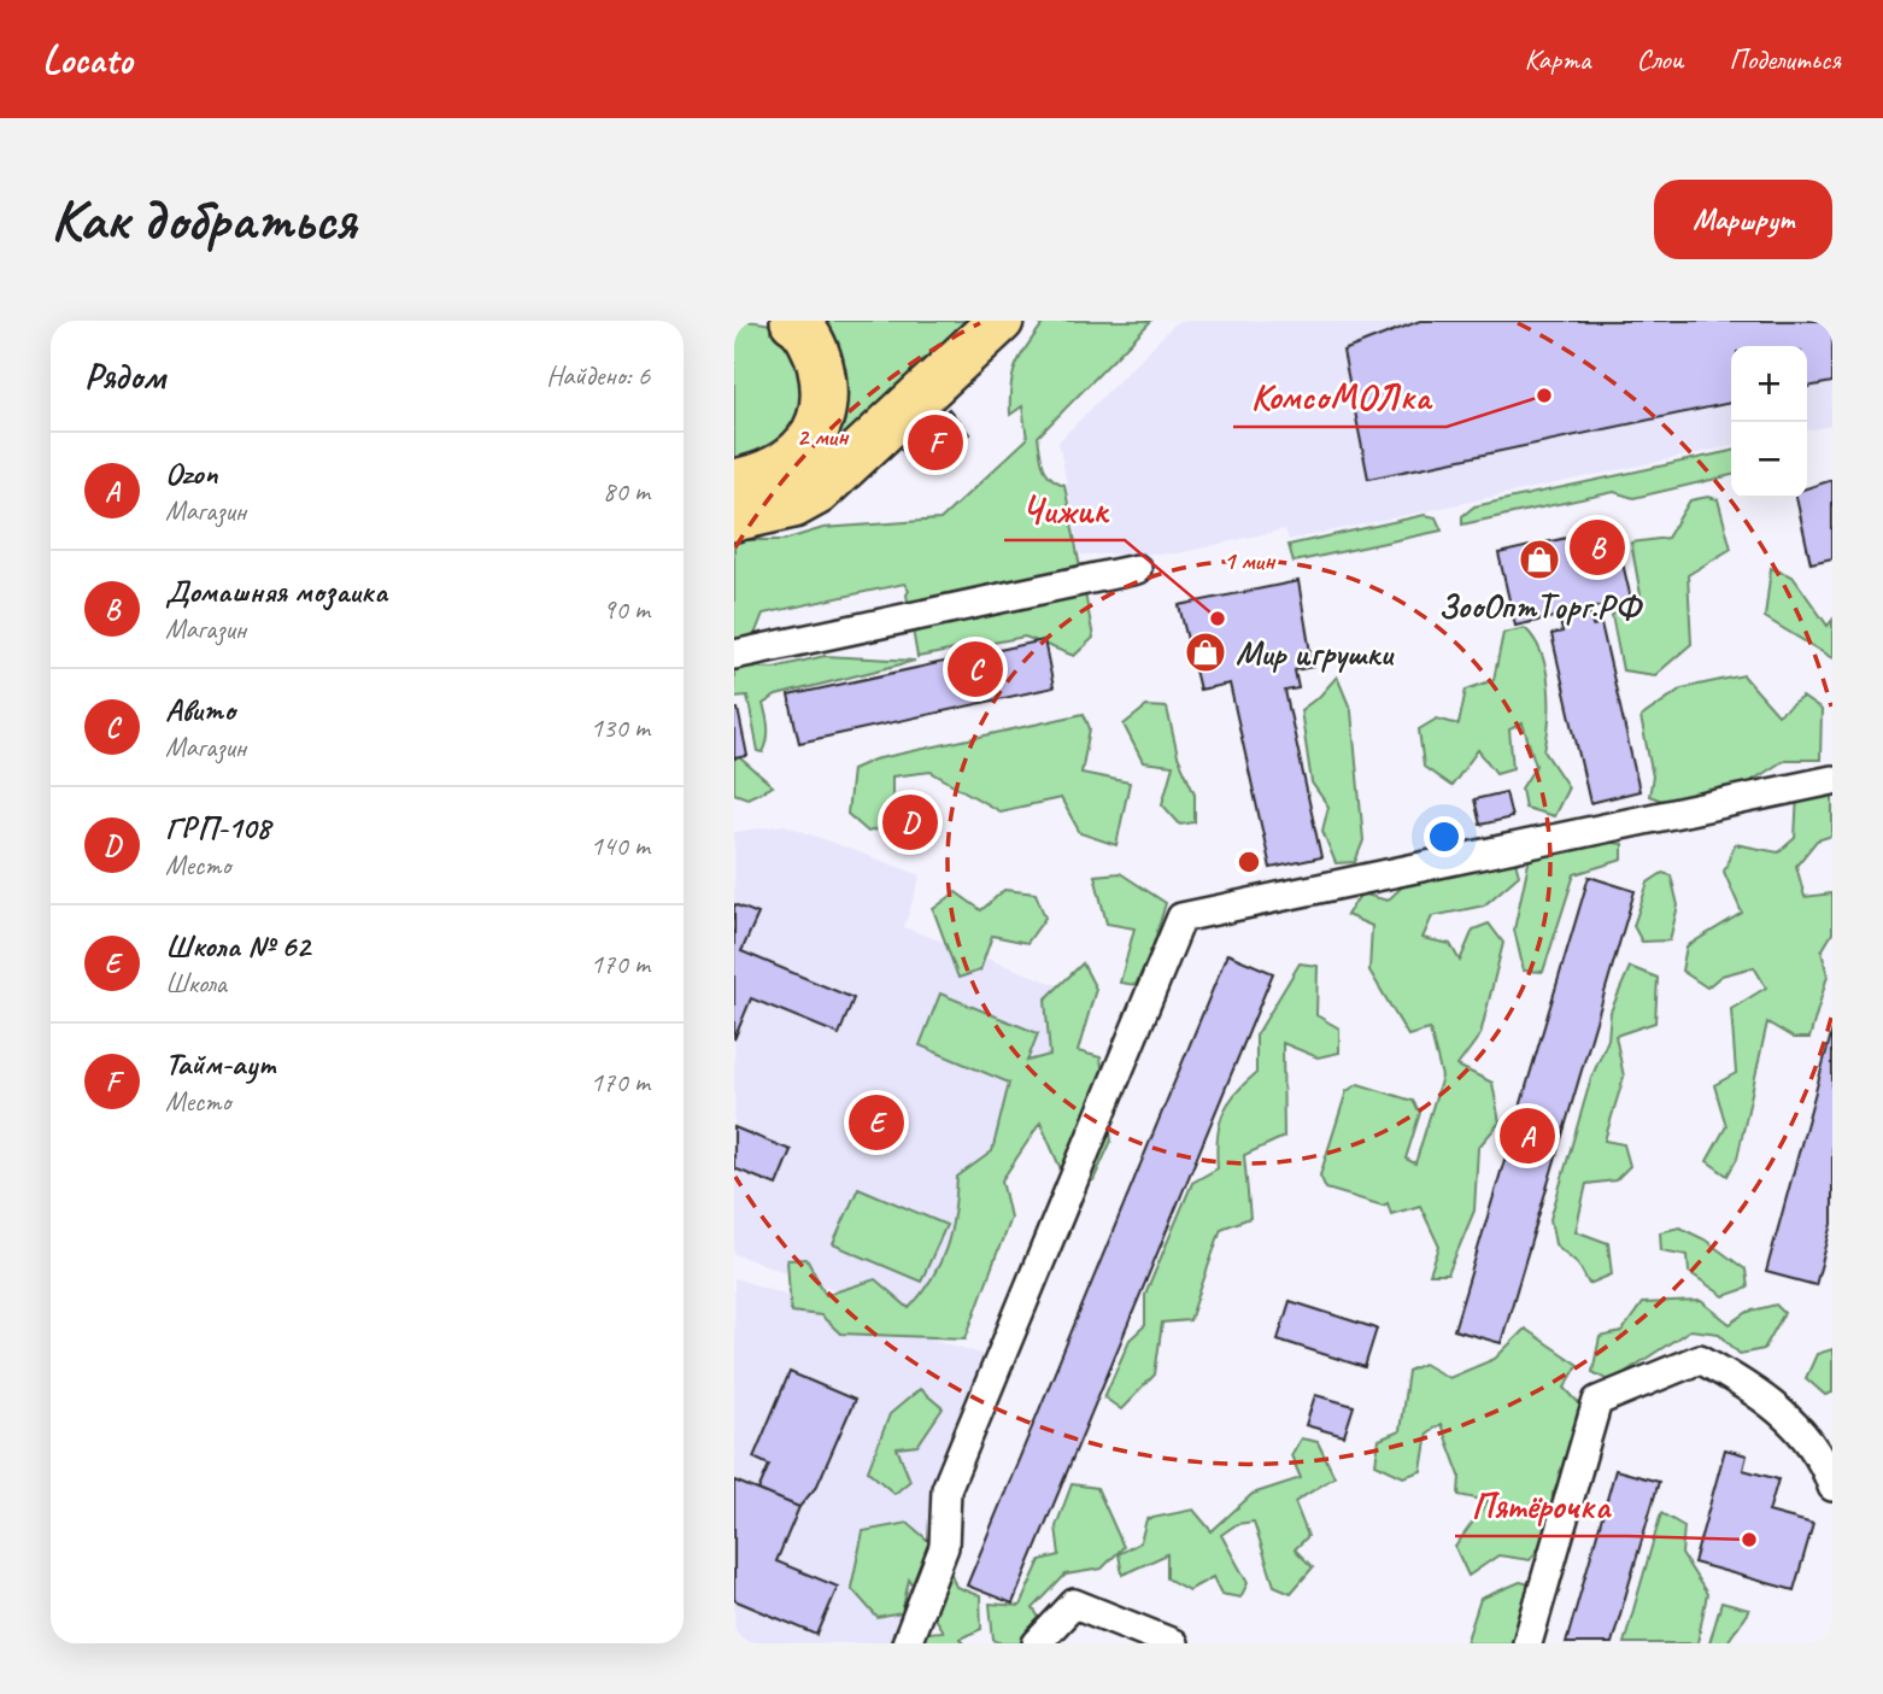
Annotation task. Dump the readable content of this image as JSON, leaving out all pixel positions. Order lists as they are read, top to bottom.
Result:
{
  "places": {
    "other": ["КомсоМОЛка", "Чижик", "Пятёрочка"],
    "shop": ["ЗооОптТорг.РФ", "Мир игрушки"]
  },
  "page": {
    "header": "Locato",
    "nav": ["Карта", "Слои", "Поделиться"],
    "buttons": "Маршрут",
    "title": "Как добраться",
    "heading": ["Рядом", "Найдено: 6"],
    "map_buttons": ["+", "−"],
    "pins": [
      "F",
      "B",
      "C",
      "D",
      "E",
      "A"
    ],
    "list": [
      {
        "mark": "A",
        "name": "Ozon",
        "note": "Магазин",
        "value": "80 m"
      },
      {
        "mark": "B",
        "name": "Домашняя мозаика",
        "note": "Магазин",
        "value": "90 m"
      },
      {
        "mark": "C",
        "name": "Авито",
        "note": "Магазин",
        "value": "130 m"
      },
      {
        "mark": "D",
        "name": "ГРП-108",
        "note": "Место",
        "value": "140 m"
      },
      {
        "mark": "E",
        "name": "Школа № 62",
        "note": "Школа",
        "value": "170 m"
      },
      {
        "mark": "F",
        "name": "Тайм-аут",
        "note": "Место",
        "value": "170 m"
      }
    ]
  },
  "rings": ["2 мин", "1 мин"]
}
